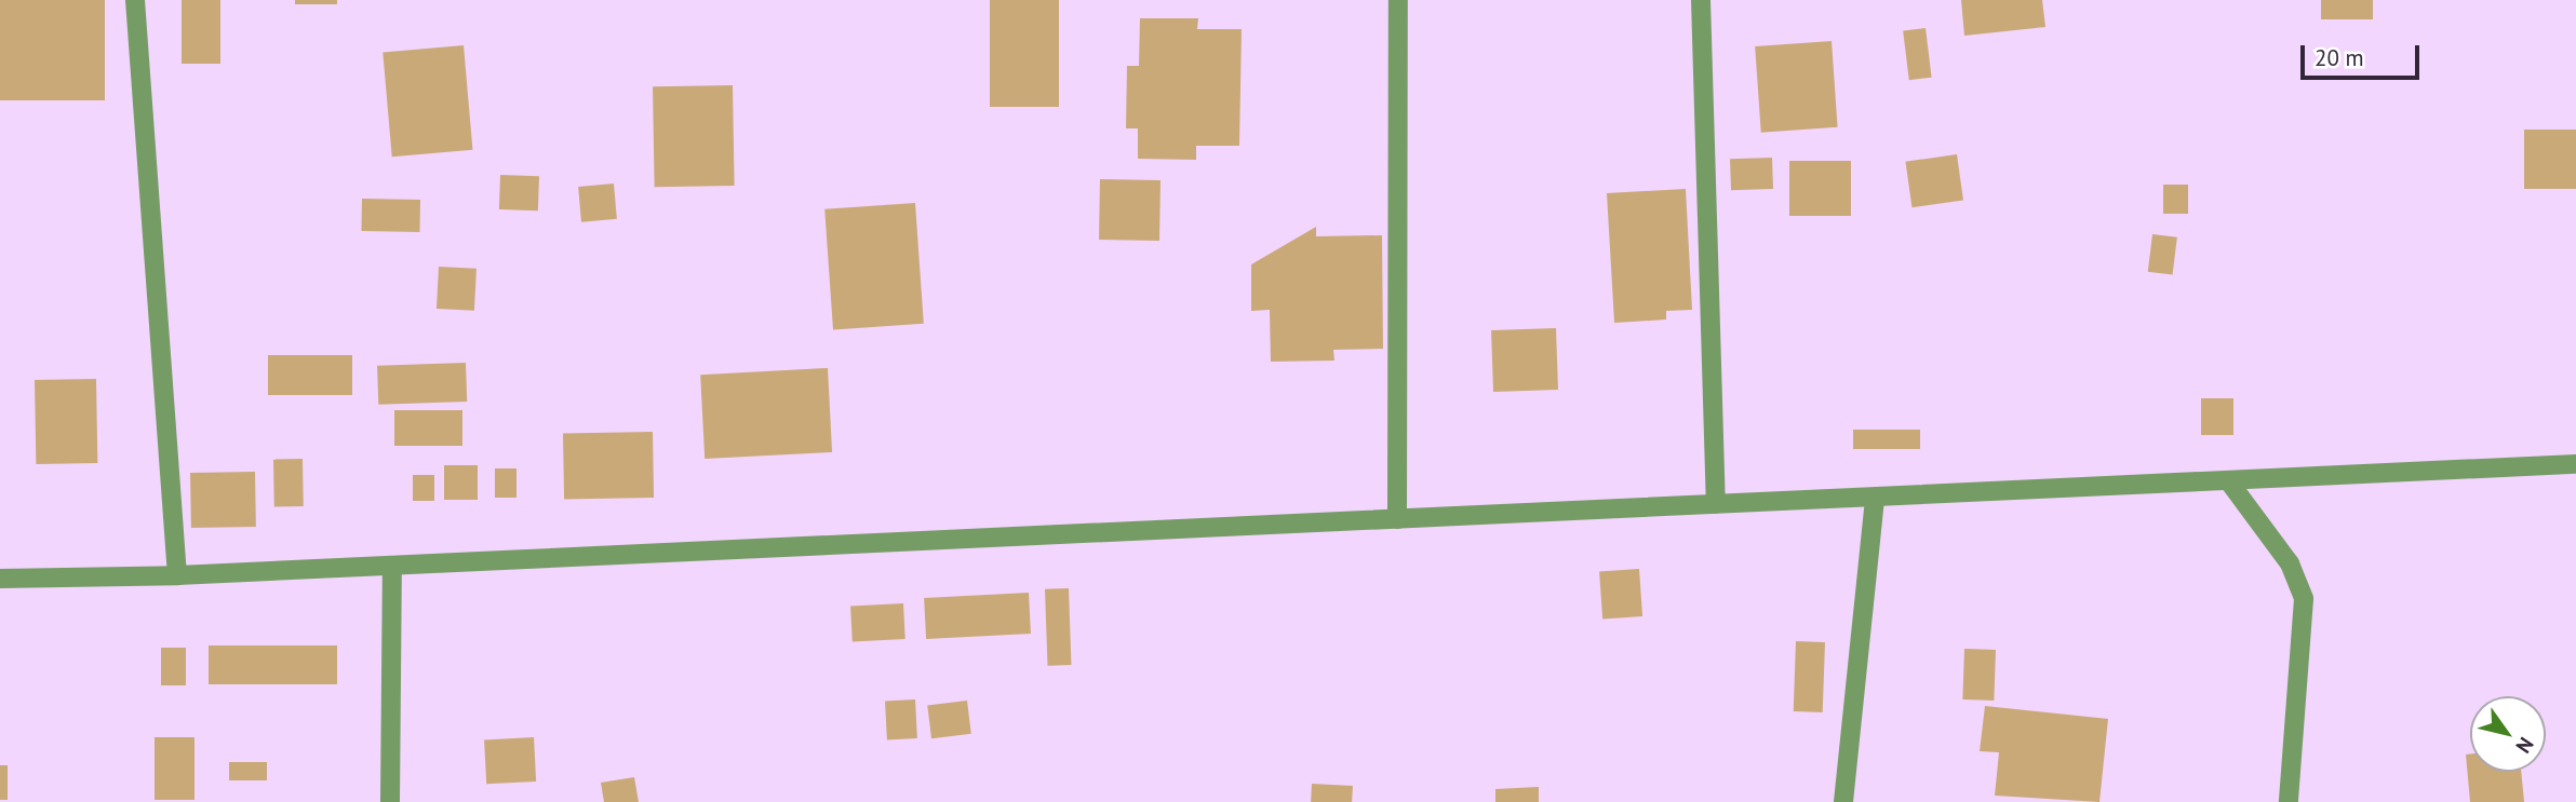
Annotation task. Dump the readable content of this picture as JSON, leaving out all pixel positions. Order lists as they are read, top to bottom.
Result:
{
  "scale_bar": "20 m",
  "north": "bottom right"
}
